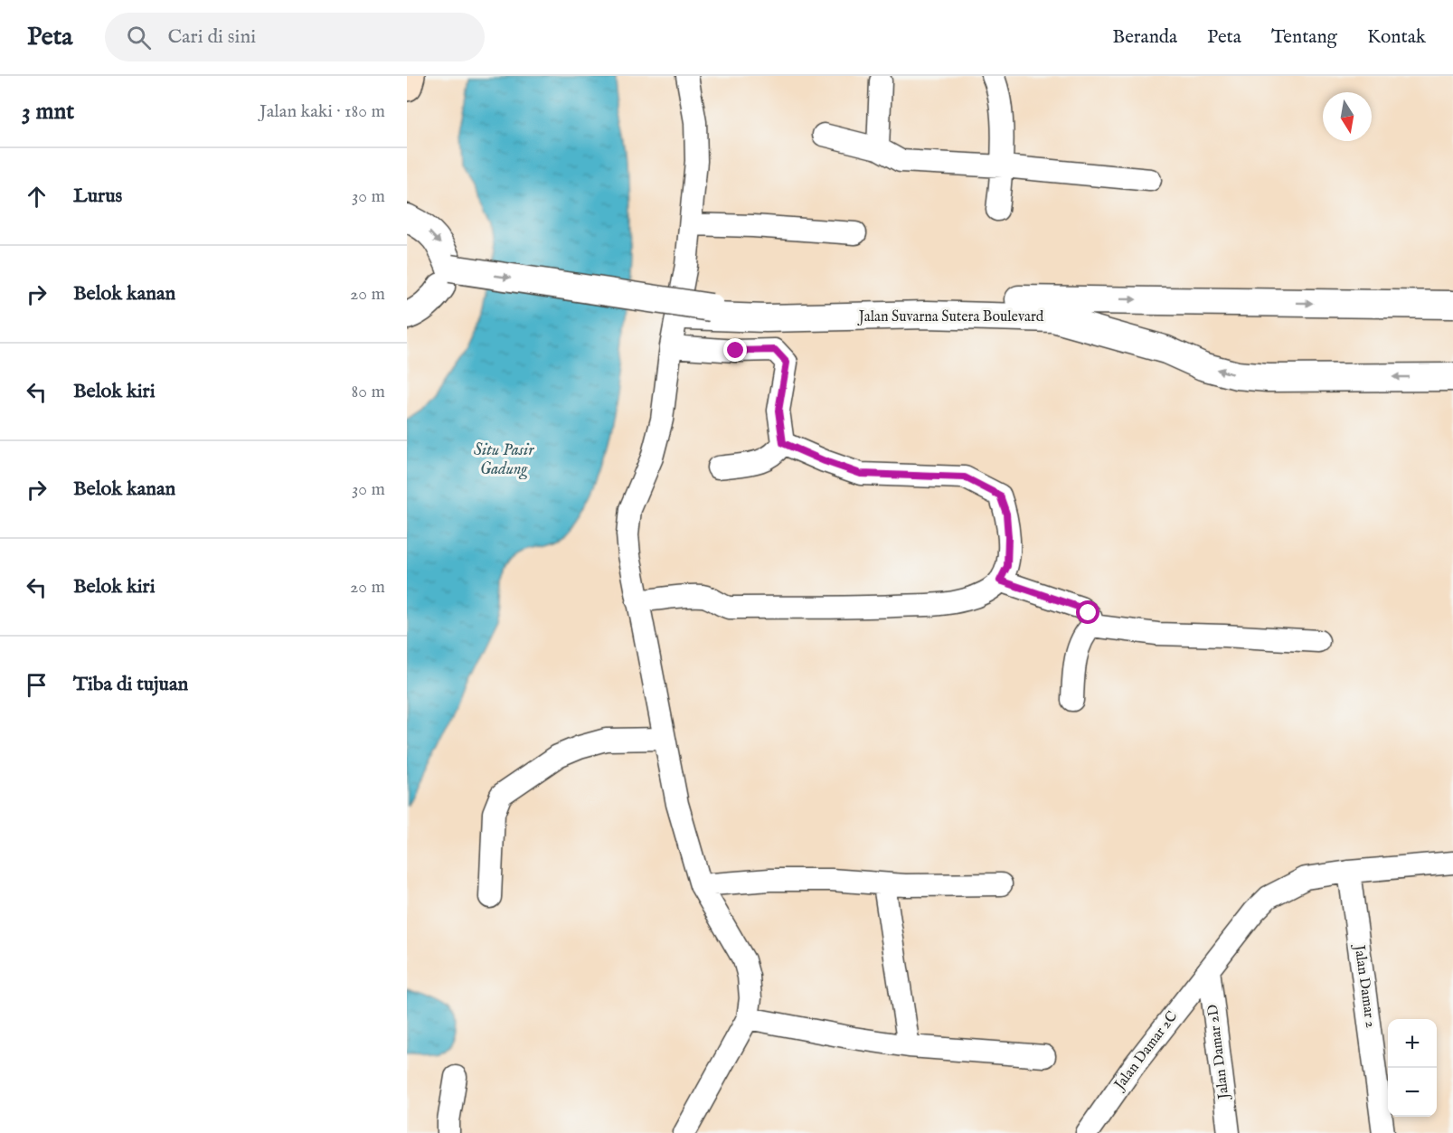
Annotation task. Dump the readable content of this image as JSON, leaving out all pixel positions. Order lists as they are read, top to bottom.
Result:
{
  "streets": {
    "street": [
      "Jalan Suvarna Sutera Boulevard",
      "Jalan Damar 2",
      "Jalan Damar 2C",
      "Jalan Damar 2D"
    ]
  },
  "crossings": [
    ["Jalan Damar 2C", "Jalan Damar 2D"]
  ],
  "water": ["Situ Pasir Gadung"],
  "north": "bottom",
  "page": {
    "header": "Peta",
    "search": "Cari di sini",
    "nav": [
      "Beranda",
      "Peta",
      "Tentang",
      "Kontak"
    ],
    "heading": ["3 mnt", "Jalan kaki · 180 m"],
    "list": [
      ["Lurus", "30 m"],
      ["Belok kanan", "20 m"],
      ["Belok kiri", "80 m"],
      ["Belok kanan", "30 m"],
      ["Belok kiri", "20 m"],
      "Tiba di tujuan"
    ],
    "map_buttons": ["+", "−"]
  }
}
